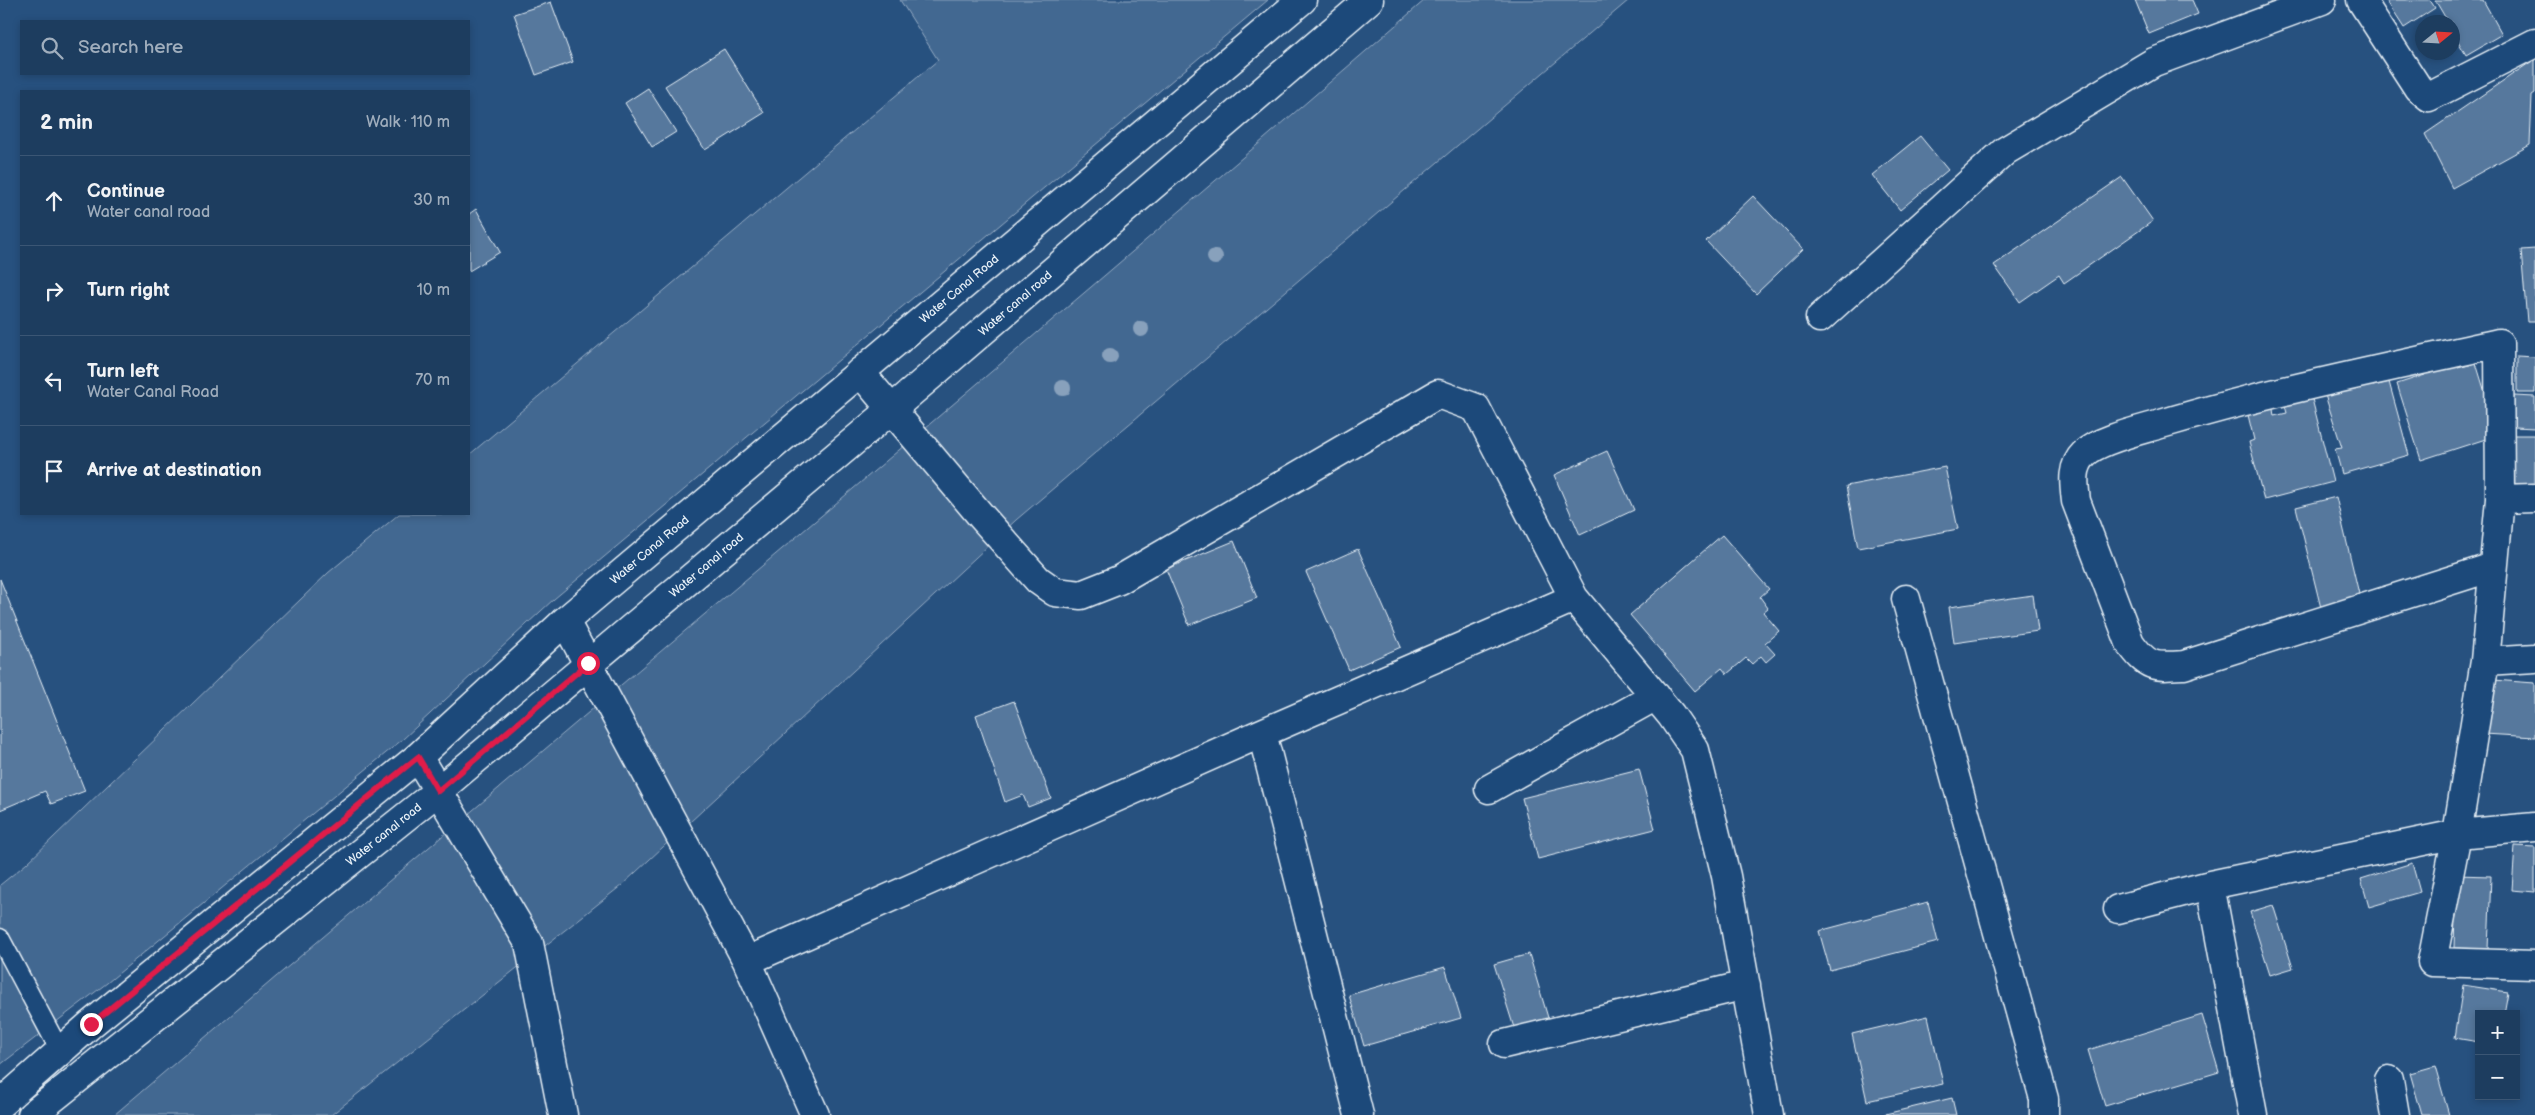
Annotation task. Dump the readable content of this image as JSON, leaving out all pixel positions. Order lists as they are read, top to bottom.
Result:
{
  "streets": {
    "street": ["Water Canal Road", "Water canal road"]
  },
  "north": "right",
  "page": {
    "search": "Search here",
    "heading": ["2 min", "Walk · 110 m"],
    "list": [
      ["Continue", "Water canal road", "30 m"],
      ["Turn right", "10 m"],
      ["Turn left", "Water Canal Road", "70 m"],
      "Arrive at destination"
    ],
    "map_buttons": ["+", "−"]
  }
}
